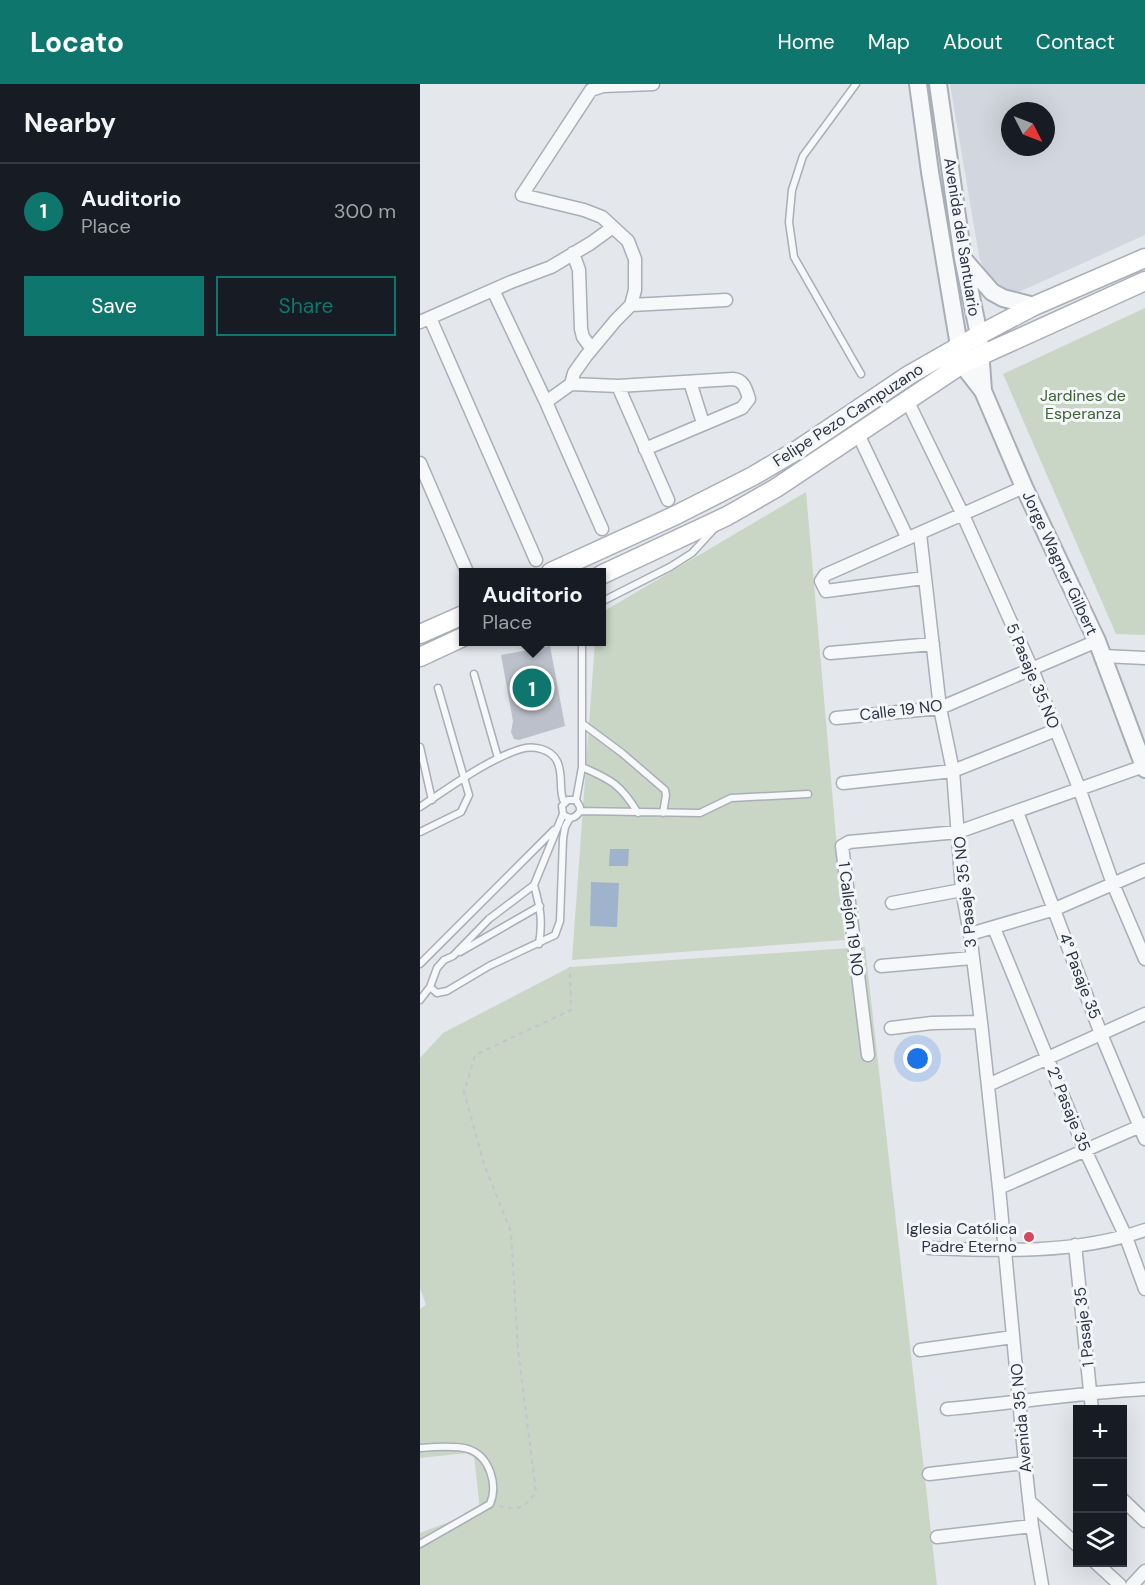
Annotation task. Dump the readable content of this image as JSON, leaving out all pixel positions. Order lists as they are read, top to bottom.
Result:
{
  "streets": {
    "main road": ["Felipe Pezo Campuzano"],
    "street": [
      "Avenida del Santuario",
      "Jorge Wagner Gilbert",
      "5 Pasaje 35 NO",
      "Calle 19 NO",
      "3 Pasaje 35 NO",
      "1 Callejón 19 NO",
      "4° Pasaje 35",
      "2° Pasaje 35",
      "1 Pasaje 35",
      "Avenida 35 NO"
    ]
  },
  "crossings": [
    ["Avenida del Santuario", "Felipe Pezo Campuzano"],
    ["Avenida del Santuario", "Jorge Wagner Gilbert"],
    ["Felipe Pezo Campuzano", "Jorge Wagner Gilbert"],
    ["Felipe Pezo Campuzano", "5 Pasaje 35 NO"],
    ["Jorge Wagner Gilbert", "Calle 19 NO"],
    ["Jorge Wagner Gilbert", "1 Callejón 19 NO"],
    ["5 Pasaje 35 NO", "Calle 19 NO"],
    ["5 Pasaje 35 NO", "1 Callejón 19 NO"],
    ["Calle 19 NO", "3 Pasaje 35 NO"],
    ["3 Pasaje 35 NO", "1 Callejón 19 NO"],
    ["3 Pasaje 35 NO", "Avenida 35 NO"],
    ["1 Callejón 19 NO", "4° Pasaje 35"]
  ],
  "parks": ["Jardines de Esperanza"],
  "places": ["Iglesia Católica Padre Eterno"],
  "north": "bottom right",
  "page": {
    "header": "Locato",
    "nav": [
      "Home",
      "Map",
      "About",
      "Contact"
    ],
    "heading": "Nearby",
    "list": [
      {
        "mark": "1",
        "name": "Auditorio",
        "note": "Place",
        "value": "300 m"
      }
    ],
    "buttons": ["Save", "Share"],
    "popup": ["Auditorio", "Place"],
    "pins": "1",
    "map_buttons": ["+", "−"]
  }
}
